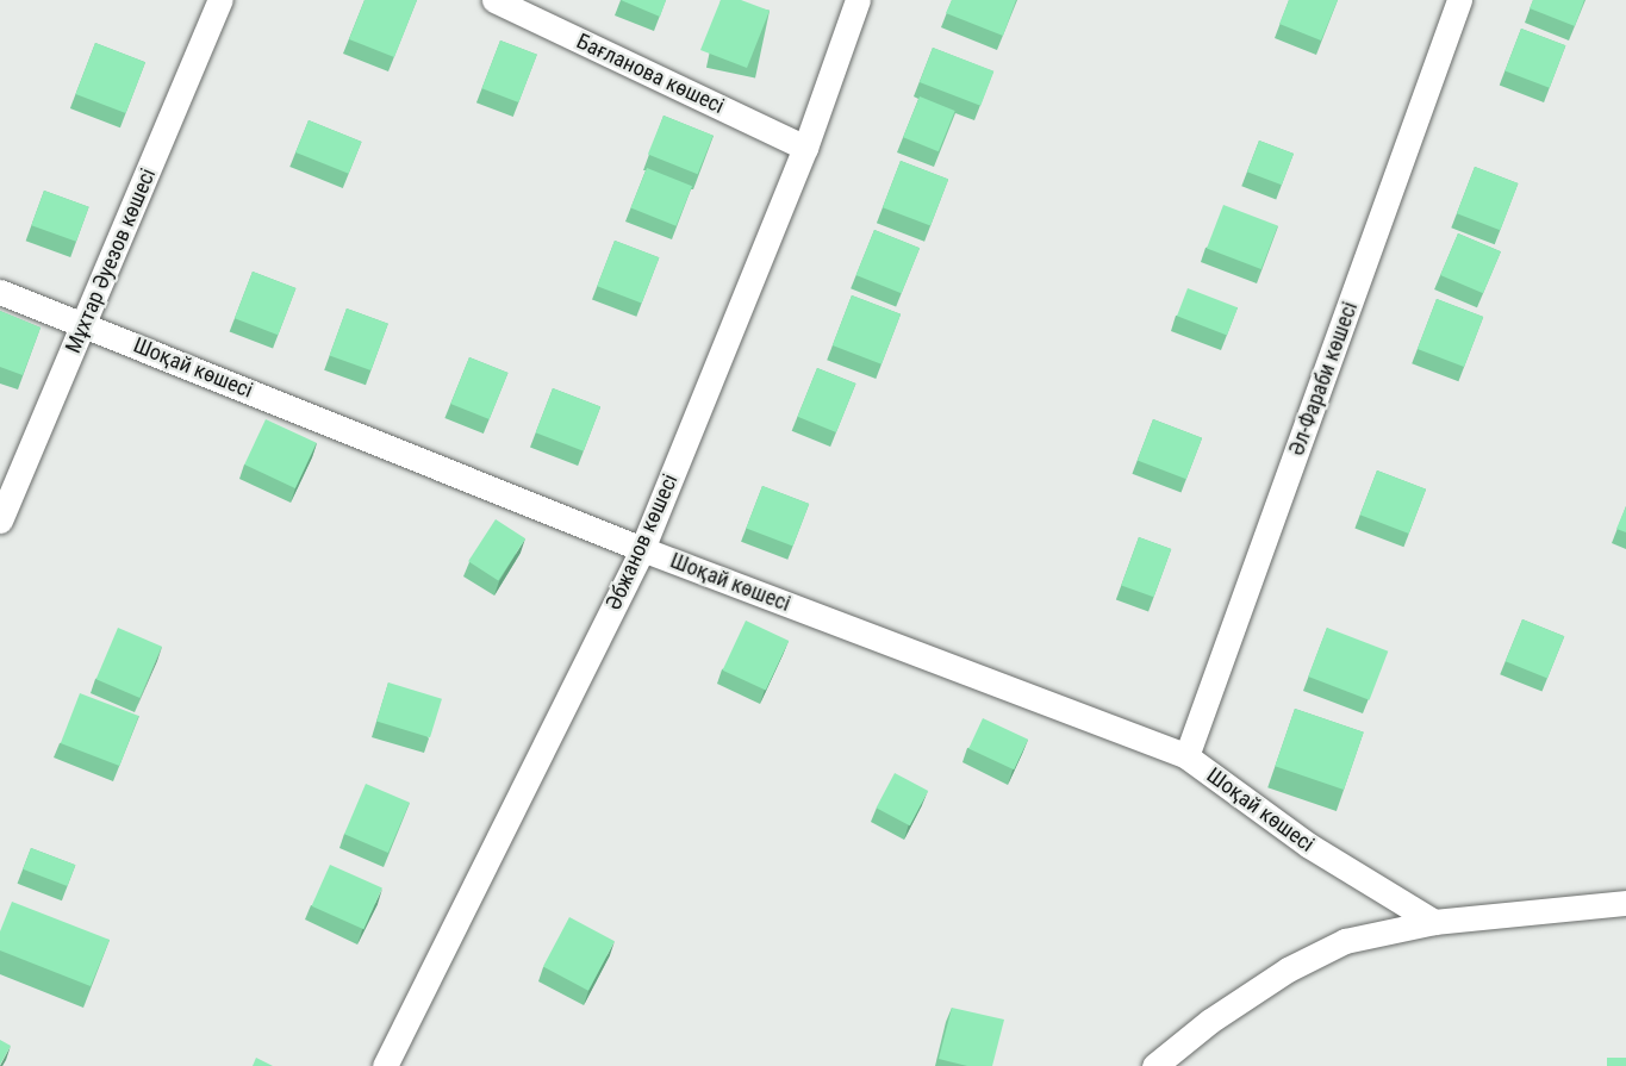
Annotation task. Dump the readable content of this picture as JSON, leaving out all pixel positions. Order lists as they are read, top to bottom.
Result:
{
  "streets": {
    "street": [
      "Бағланова көшесі",
      "Мұхтар Әуезов көшесі",
      "Шоқай көшесі",
      "Әл-Фараби көшесі",
      "Әбжанов көшесі"
    ]
  },
  "crossings": [
    ["Бағланова көшесі", "Әбжанов көшесі"],
    ["Мұхтар Әуезов көшесі", "Шоқай көшесі"],
    ["Шоқай көшесі", "Әл-Фараби көшесі"],
    ["Шоқай көшесі", "Әбжанов көшесі"]
  ]
}
